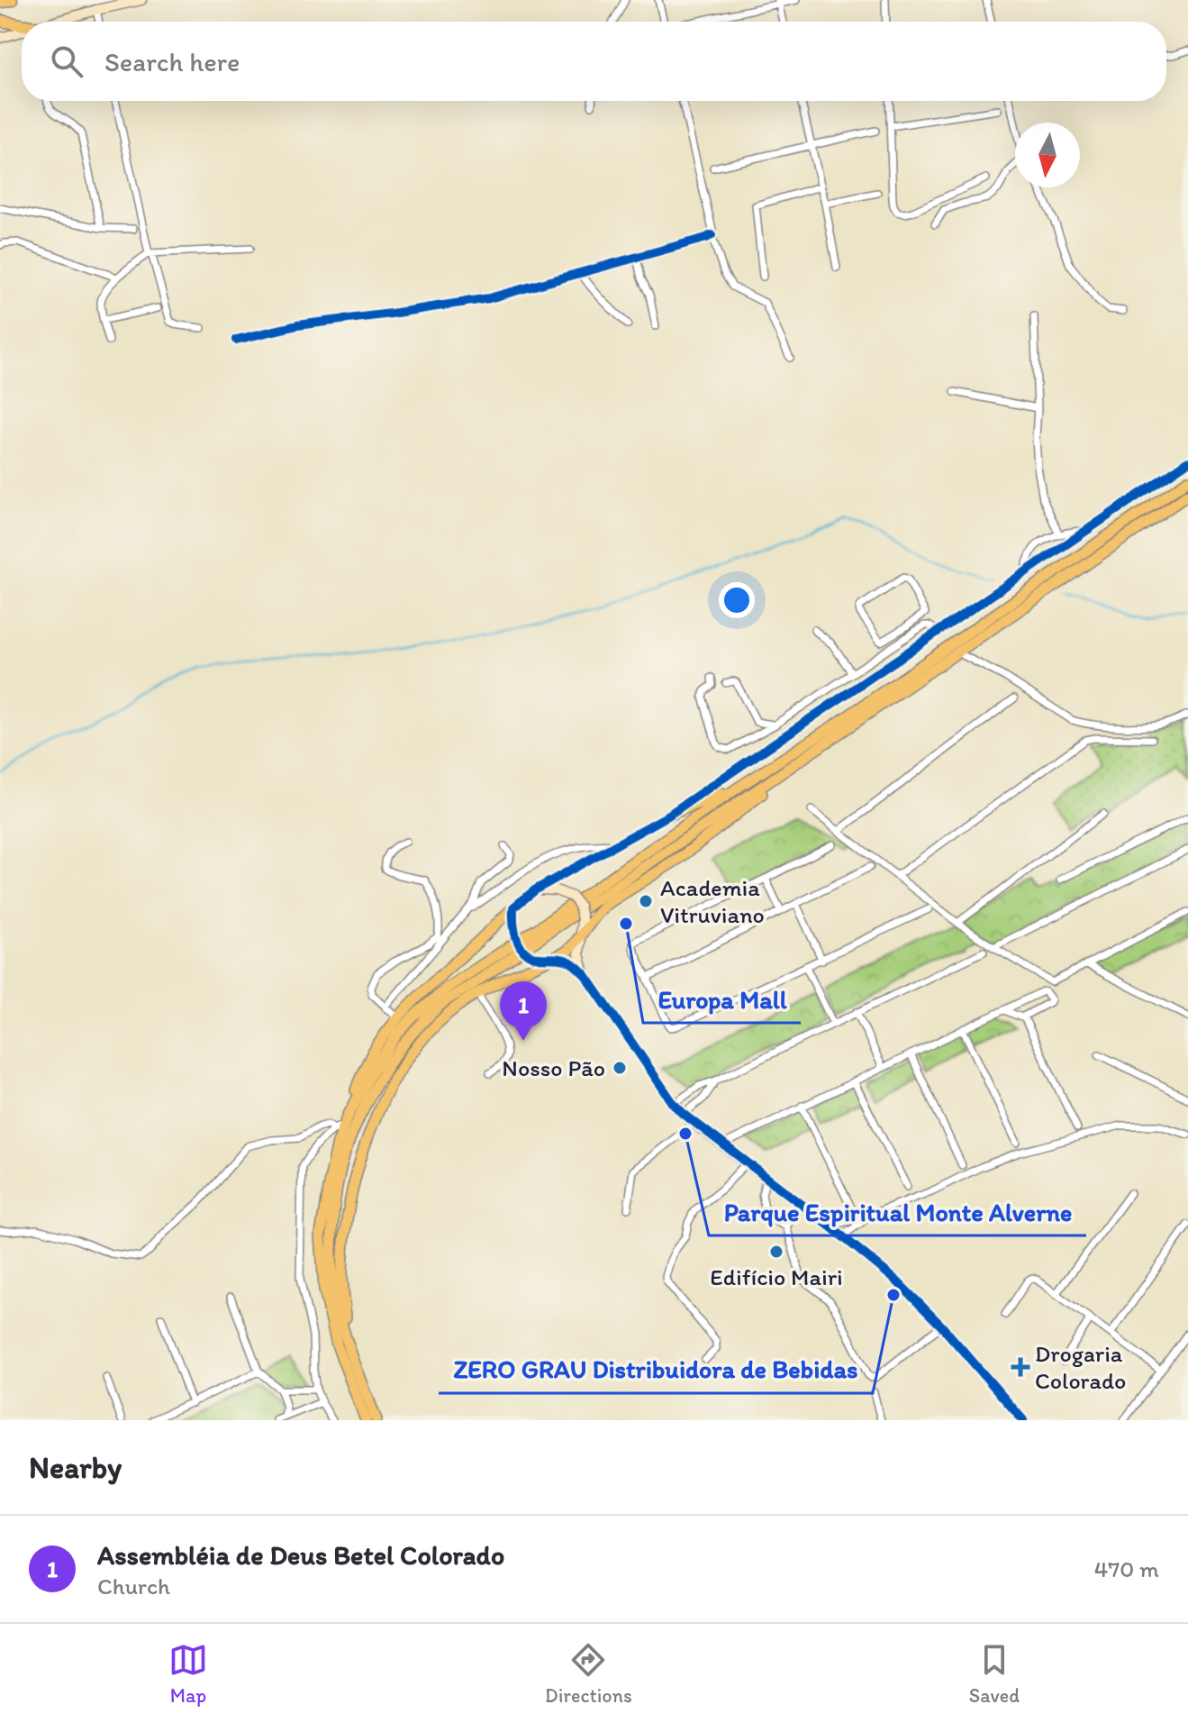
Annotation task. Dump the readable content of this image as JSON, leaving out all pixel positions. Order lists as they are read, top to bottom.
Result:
{
  "places": {
    "other": [
      "Academia Vitruviano",
      "Europa Mall",
      "Nosso Pão",
      "Parque Espiritual Monte Alverne",
      "Edifício Mairi",
      "ZERO GRAU Distribuidora de Bebidas"
    ],
    "health": ["Drogaria Colorado"]
  },
  "north": "bottom",
  "page": {
    "search": "Search here",
    "pins": "1",
    "heading": "Nearby",
    "list": [
      {
        "mark": "1",
        "name": "Assembléia de Deus Betel Colorado",
        "note": "Church",
        "value": "470 m"
      }
    ],
    "nav": ["Map", "Directions", "Saved"]
  }
}
